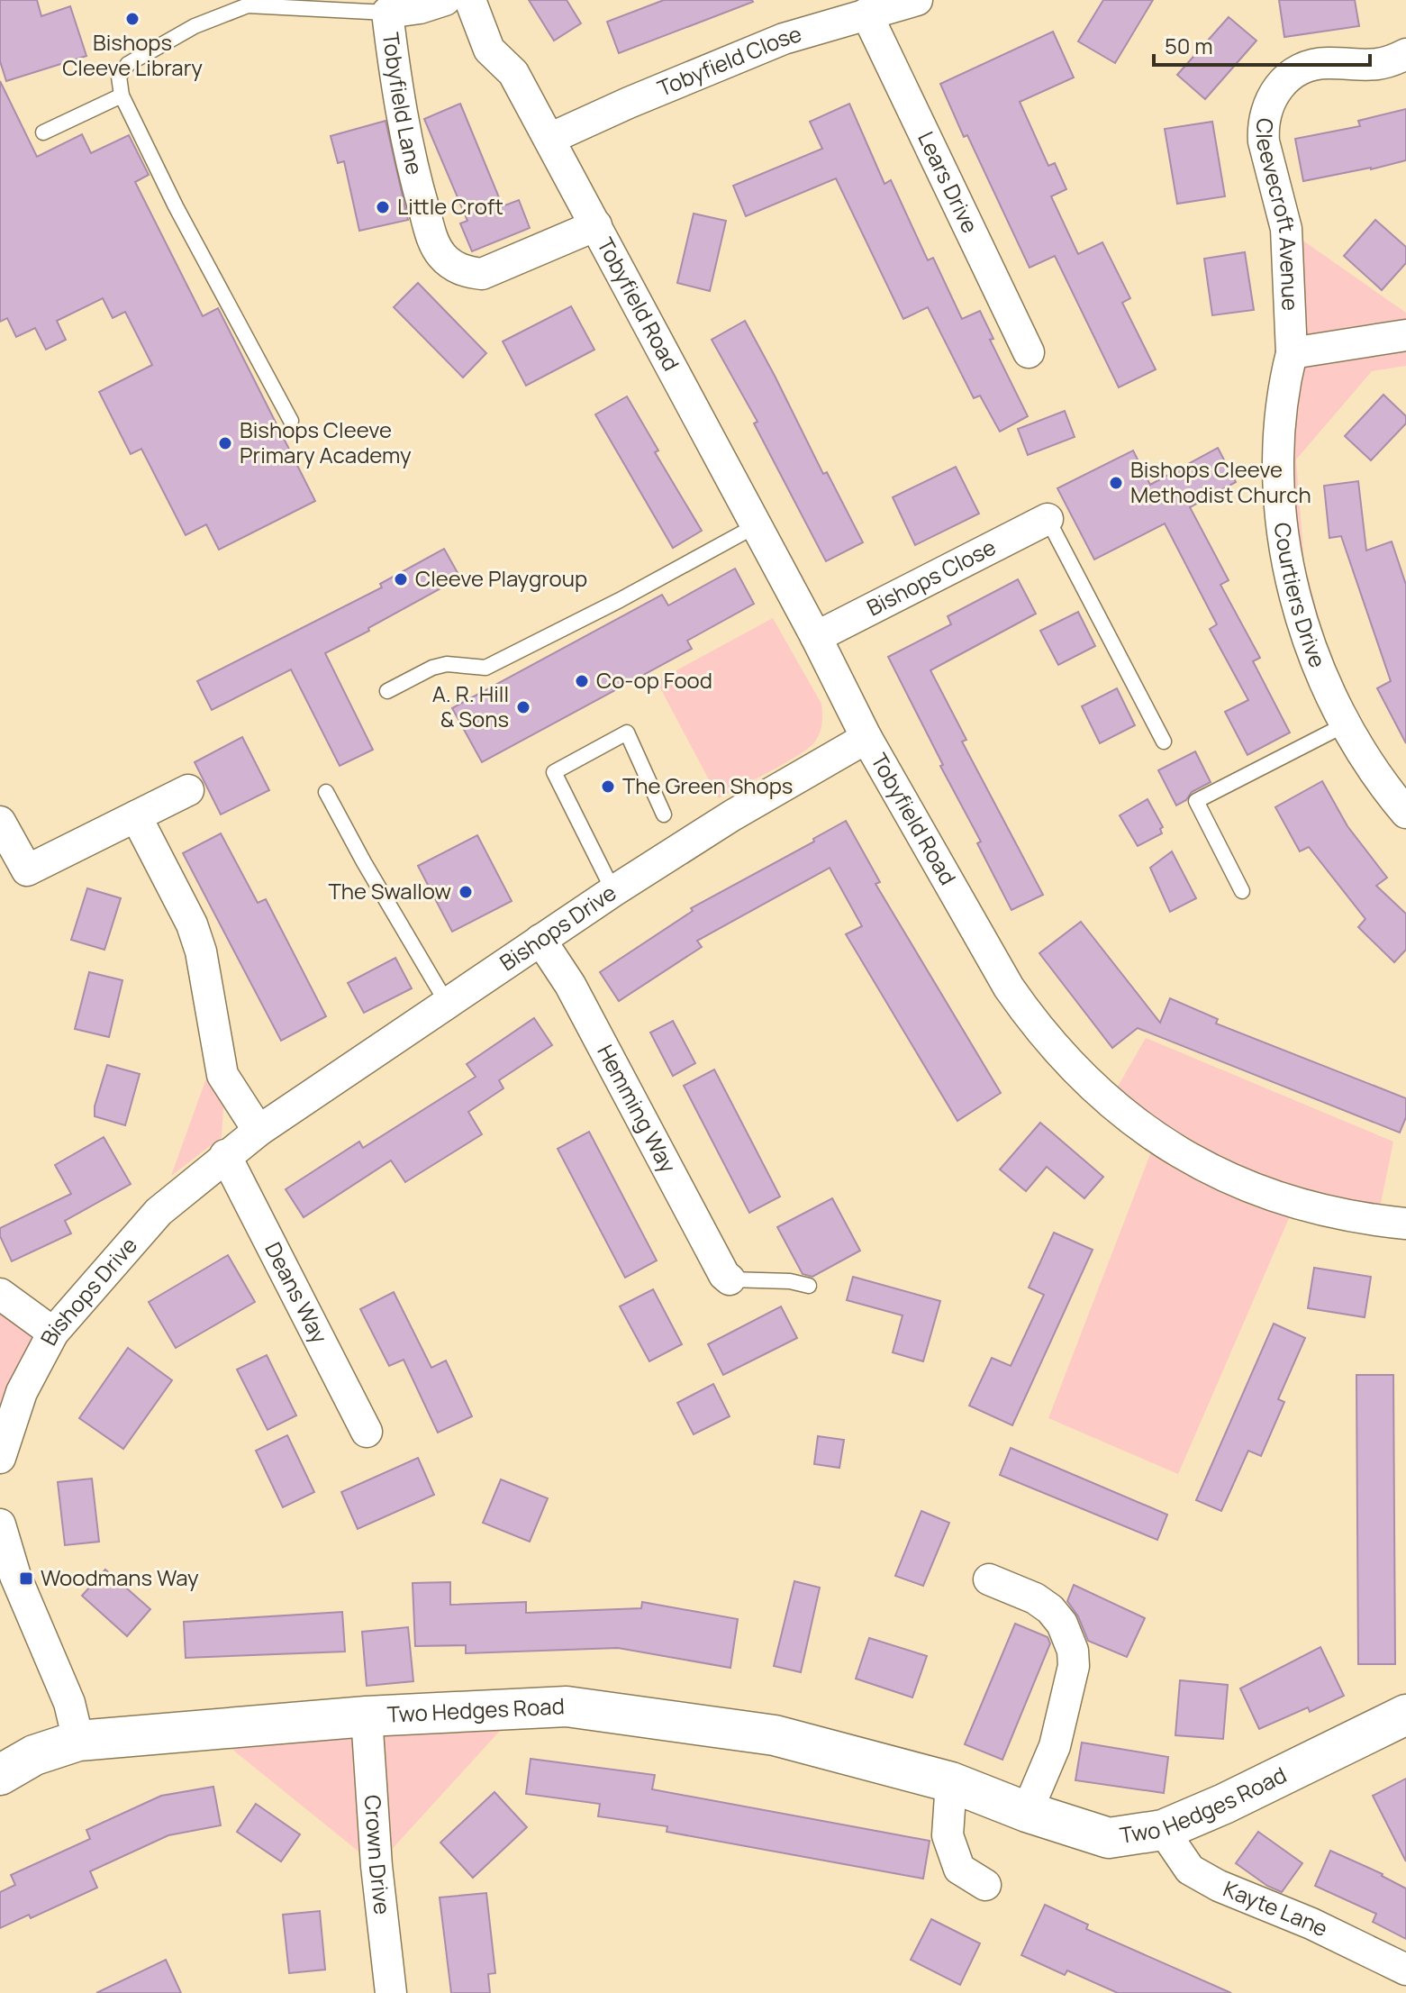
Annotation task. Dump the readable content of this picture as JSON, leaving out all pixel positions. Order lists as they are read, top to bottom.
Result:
{
  "streets": {
    "street": [
      "Tobyfield Close",
      "Tobyfield Lane",
      "Lears Drive",
      "Cleevecroft Avenue",
      "Tobyfield Road",
      "Bishops Close",
      "Courtiers Drive",
      "Bishops Drive",
      "Hemming Way",
      "Deans Way",
      "Two Hedges Road",
      "Crown Drive",
      "Kayte Lane"
    ]
  },
  "crossings": [
    ["Tobyfield Close", "Lears Drive"],
    ["Tobyfield Close", "Tobyfield Road"],
    ["Tobyfield Lane", "Tobyfield Road"],
    ["Cleevecroft Avenue", "Courtiers Drive"],
    ["Tobyfield Road", "Bishops Close"],
    ["Tobyfield Road", "Bishops Drive"],
    ["Bishops Drive", "Hemming Way"],
    ["Bishops Drive", "Deans Way"],
    ["Two Hedges Road", "Crown Drive"],
    ["Two Hedges Road", "Kayte Lane"]
  ],
  "places": {
    "other": [
      "Bishops Cleeve Library",
      "Little Croft",
      "Bishops Cleeve Primary Academy",
      "Bishops Cleeve Methodist Church",
      "Cleeve Playgroup",
      "Co-op Food",
      "A. R. Hill & Sons",
      "The Green Shops",
      "The Swallow"
    ],
    "transit": ["Woodmans Way"]
  },
  "scale_bar": "50 m"
}
